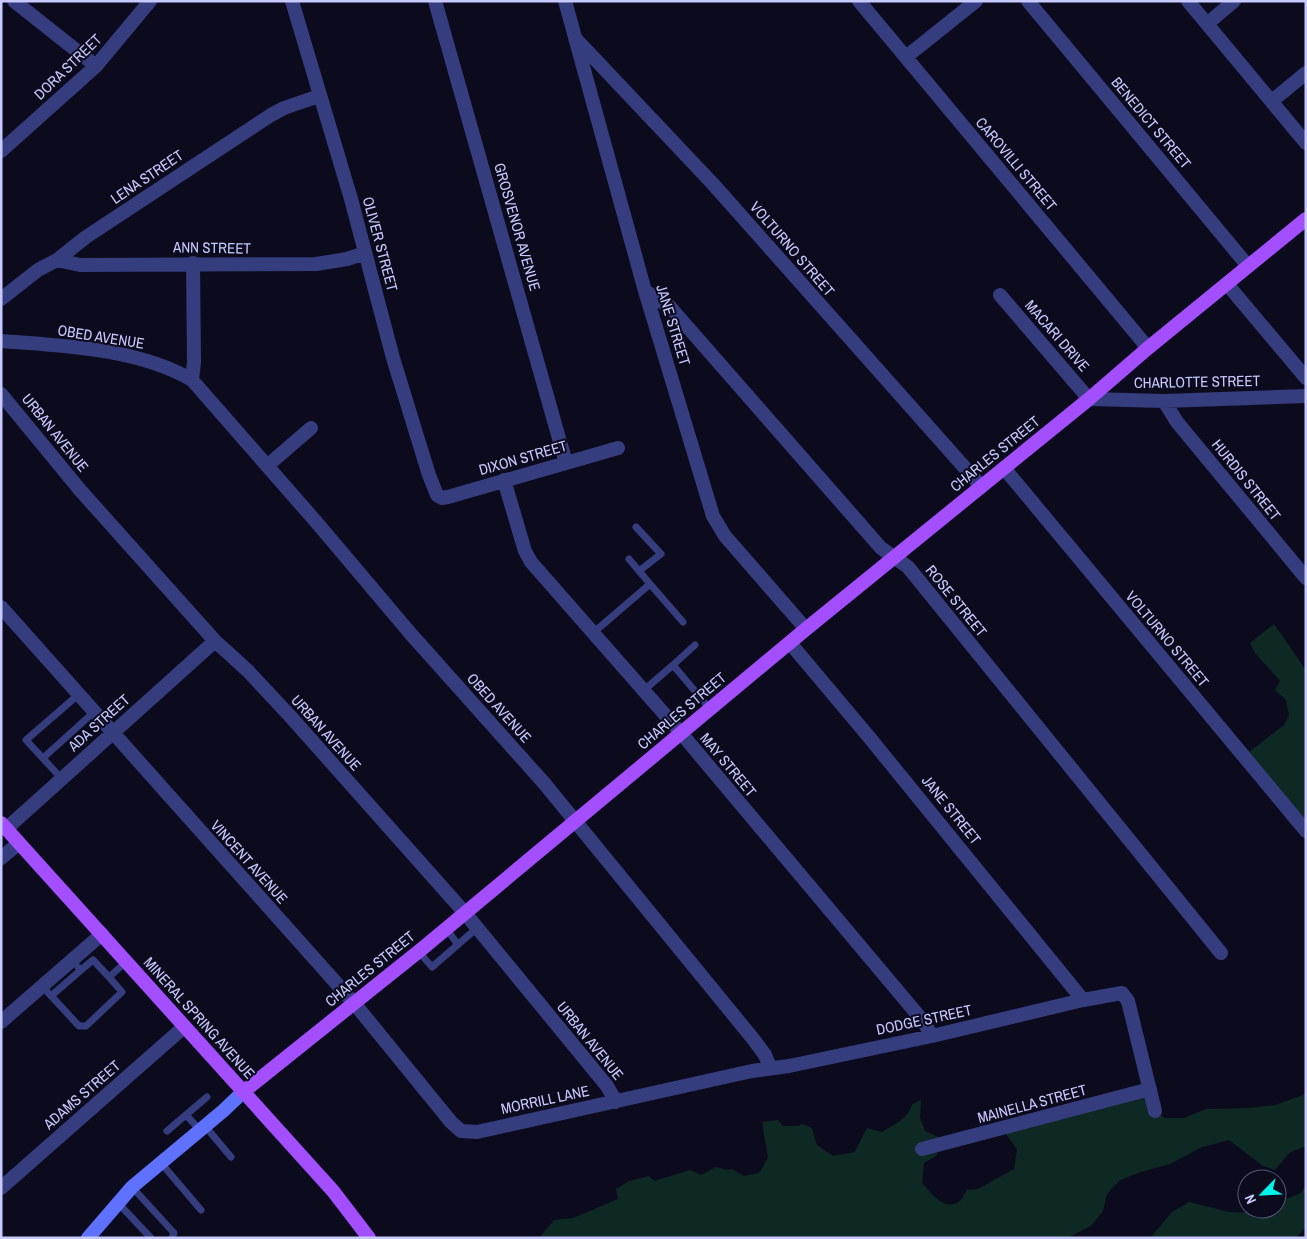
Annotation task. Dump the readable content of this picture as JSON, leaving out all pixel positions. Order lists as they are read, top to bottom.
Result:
{
  "streets": {
    "main road": ["CHARLES STREET", "MINERAL SPRING AVENUE"],
    "street": [
      "DORA STREET",
      "BENEDICT STREET",
      "CAROVILLI STREET",
      "LENA STREET",
      "GROSVENOR AVENUE",
      "OLIVER STREET",
      "ANN STREET",
      "VOLTURNO STREET",
      "JANE STREET",
      "MACARI DRIVE",
      "OBED AVENUE",
      "CHARLOTTE STREET",
      "URBAN AVENUE",
      "DIXON STREET",
      "HURDIS STREET",
      "ROSE STREET",
      "ADA STREET",
      "MAY STREET",
      "VINCENT AVENUE",
      "DODGE STREET",
      "ADAMS STREET",
      "MORRILL LANE",
      "MAINELLA STREET"
    ]
  },
  "crossings": [
    ["BENEDICT STREET", "CHARLES STREET"],
    ["CAROVILLI STREET", "CHARLES STREET"],
    ["LENA STREET", "OLIVER STREET"],
    ["LENA STREET", "ANN STREET"],
    ["GROSVENOR AVENUE", "DIXON STREET"],
    ["OLIVER STREET", "ANN STREET"],
    ["OLIVER STREET", "DIXON STREET"],
    ["VOLTURNO STREET", "JANE STREET"],
    ["VOLTURNO STREET", "CHARLES STREET"],
    ["JANE STREET", "CHARLES STREET"],
    ["JANE STREET", "ROSE STREET"],
    ["JANE STREET", "DODGE STREET"],
    ["MACARI DRIVE", "CHARLOTTE STREET"],
    ["MACARI DRIVE", "CHARLES STREET"],
    ["OBED AVENUE", "CHARLES STREET"],
    ["OBED AVENUE", "DODGE STREET"],
    ["OBED AVENUE", "MORRILL LANE"],
    ["CHARLOTTE STREET", "CHARLES STREET"],
    ["CHARLOTTE STREET", "HURDIS STREET"],
    ["URBAN AVENUE", "CHARLES STREET"],
    ["URBAN AVENUE", "ADA STREET"],
    ["URBAN AVENUE", "MORRILL LANE"],
    ["CHARLES STREET", "ROSE STREET"],
    ["CHARLES STREET", "MAY STREET"],
    ["CHARLES STREET", "VINCENT AVENUE"],
    ["CHARLES STREET", "MINERAL SPRING AVENUE"],
    ["DIXON STREET", "MAY STREET"],
    ["ADA STREET", "VINCENT AVENUE"],
    ["ADA STREET", "MINERAL SPRING AVENUE"],
    ["MAY STREET", "DODGE STREET"],
    ["VINCENT AVENUE", "MORRILL LANE"],
    ["MINERAL SPRING AVENUE", "ADAMS STREET"],
    ["DODGE STREET", "MORRILL LANE"],
    ["DODGE STREET", "MAINELLA STREET"]
  ],
  "north": "bottom left"
}
